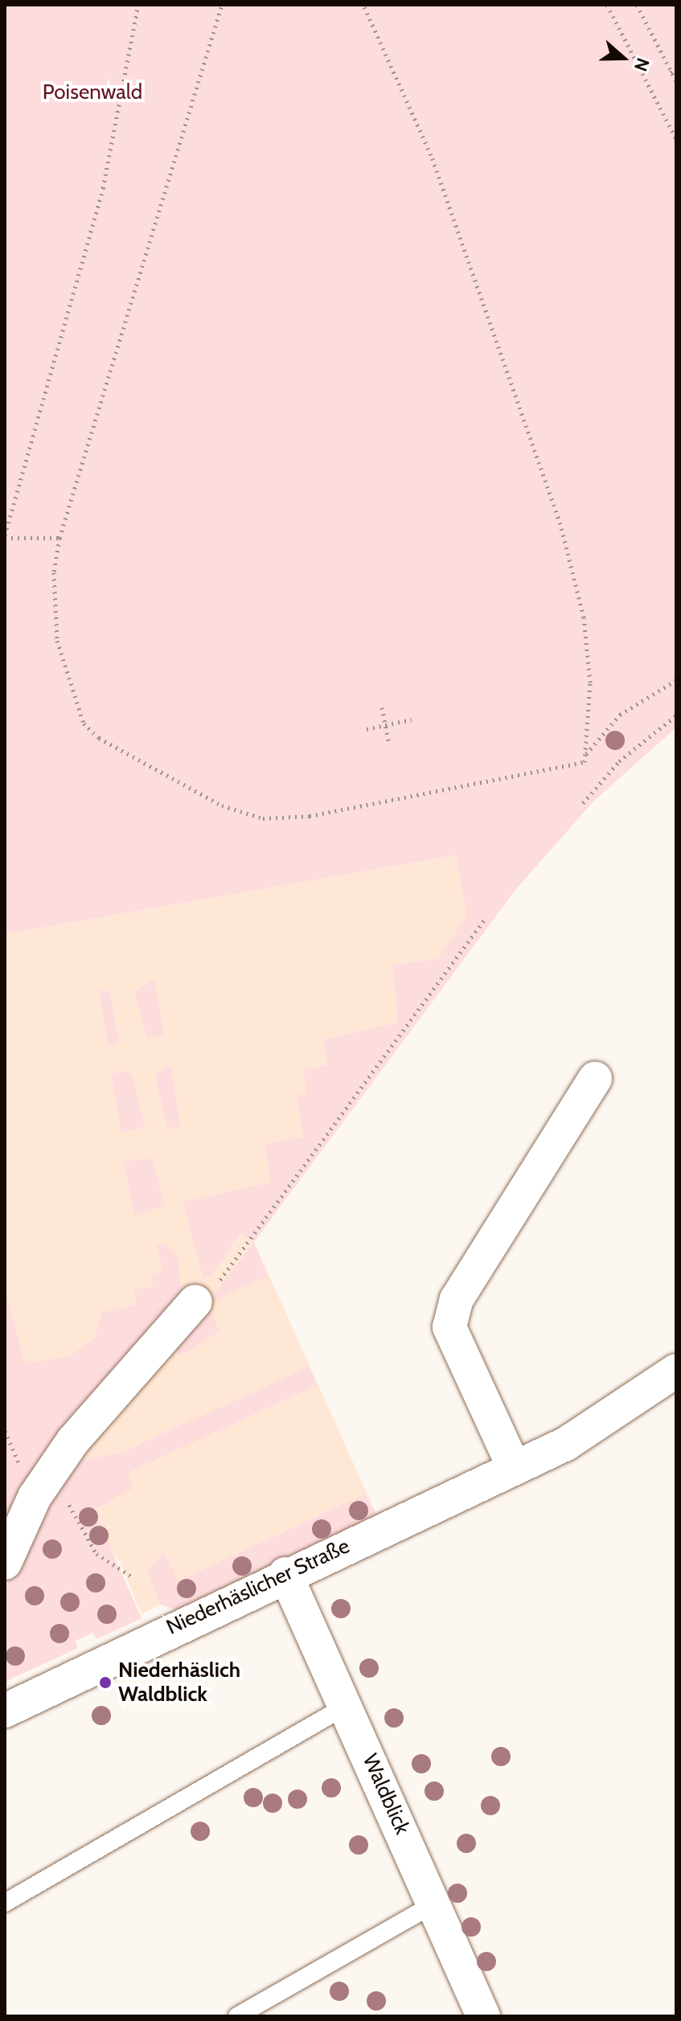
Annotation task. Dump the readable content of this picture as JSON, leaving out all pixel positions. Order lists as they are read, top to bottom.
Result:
{
  "streets": {
    "street": ["Niederhäslicher Straße", "Waldblick"]
  },
  "crossings": [
    ["Niederhäslicher Straße", "Waldblick"]
  ],
  "parks": ["Poisenwald"],
  "places": ["Niederhäslich Waldblick"],
  "north": "right"
}
